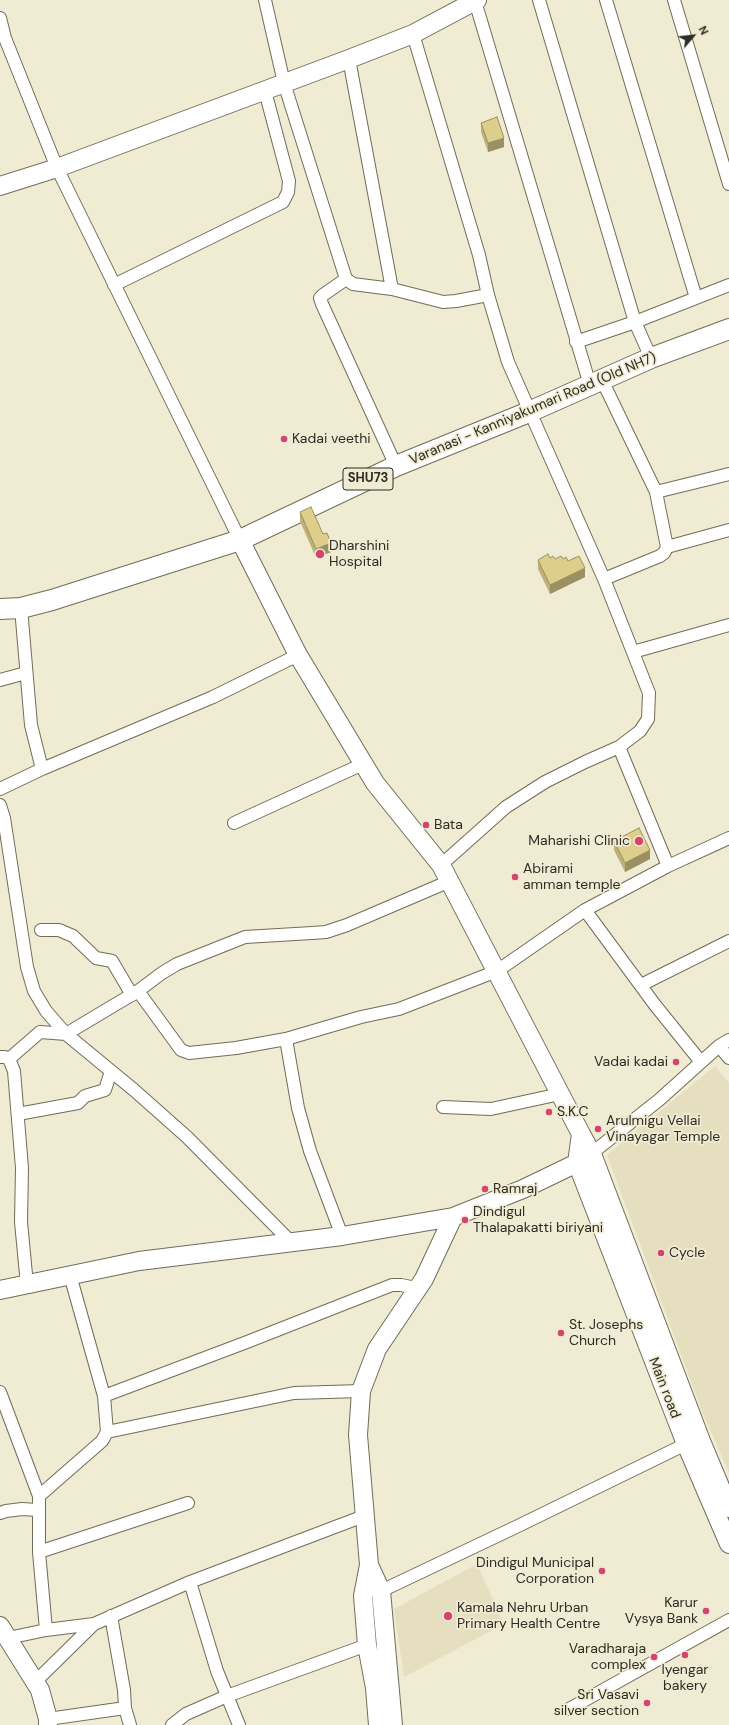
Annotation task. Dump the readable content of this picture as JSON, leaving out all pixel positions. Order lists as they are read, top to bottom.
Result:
{
  "streets": {
    "main road": ["Varanasi - Kanniyakumari Road (Old NH7)", "SHU73"],
    "street": ["Main road"]
  },
  "places": [
    "Kadai veethi",
    "Dharshini Hospital",
    "Bata",
    "Maharishi Clinic",
    "Abirami amman temple",
    "Vadai kadai",
    "S.K.C",
    "Arulmigu Vellai Vinayagar Temple",
    "Ramraj",
    "Dindigul Thalapakatti biriyani",
    "Cycle",
    "St. Josephs Church",
    "Dindigul Municipal Corporation",
    "Karur Vysya Bank",
    "Kamala Nehru Urban Primary Health Centre",
    "Iyengar bakery",
    "Varadharaja complex",
    "Sri Vasavi silver section"
  ],
  "north": "top right"
}
